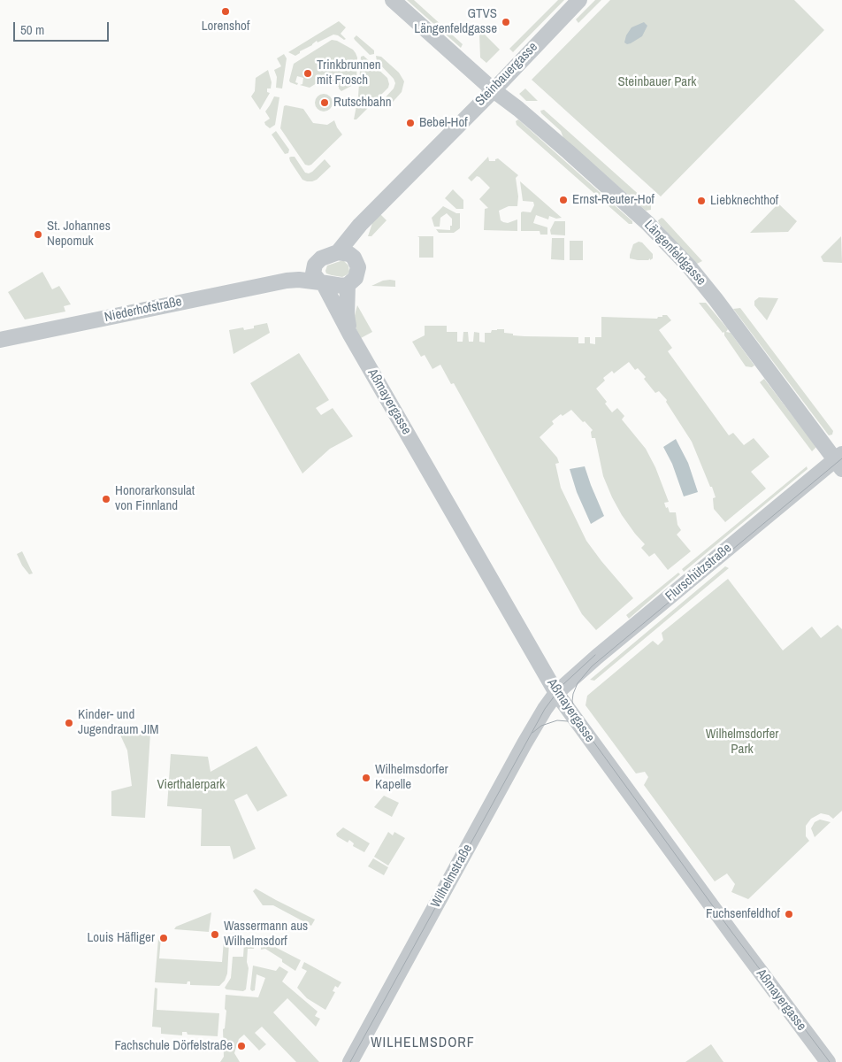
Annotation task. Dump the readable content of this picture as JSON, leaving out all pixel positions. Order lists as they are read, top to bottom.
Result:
{
  "streets": {
    "street": [
      "Steinbauergasse",
      "Längenfeldgasse",
      "Niederhofstraße",
      "Aßmayergasse",
      "Flurschützstraße",
      "Wilhelmstraße"
    ]
  },
  "crossings": [
    ["Steinbauergasse", "Längenfeldgasse"],
    ["Steinbauergasse", "Niederhofstraße"],
    ["Steinbauergasse", "Aßmayergasse"],
    ["Längenfeldgasse", "Flurschützstraße"],
    ["Niederhofstraße", "Aßmayergasse"],
    ["Aßmayergasse", "Flurschützstraße"],
    ["Aßmayergasse", "Wilhelmstraße"],
    ["Flurschützstraße", "Wilhelmstraße"]
  ],
  "districts": ["WILHELMSDORF"],
  "parks": ["Steinbauer Park", "Wilhelmsdorfer Park", "Vierthalerpark"],
  "places": [
    "Lorenshof",
    "GTVS Längenfeldgasse",
    "Trinkbrunnen mit Frosch",
    "Rutschbahn",
    "Bebel-Hof",
    "Ernst-Reuter-Hof",
    "Liebknechthof",
    "St. Johannes Nepomuk",
    "Honorarkonsulat von Finnland",
    "Kinder- und Jugendraum JIM",
    "Wilhelmsdorfer Kapelle",
    "Fuchsenfeldhof",
    "Wassermann aus Wilhelmsdorf",
    "Louis Häfliger",
    "Fachschule Dörfelstraße"
  ],
  "scale_bar": "50 m"
}
